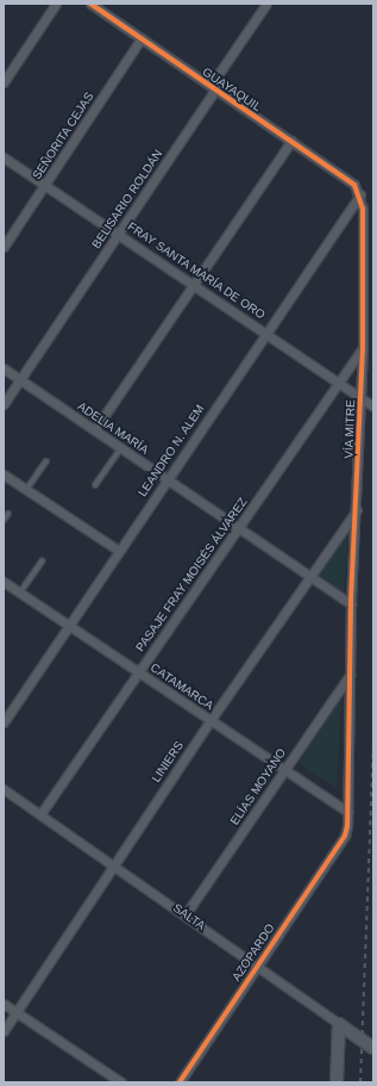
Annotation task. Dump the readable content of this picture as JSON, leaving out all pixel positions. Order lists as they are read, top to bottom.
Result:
{
  "streets": {
    "main road": ["SALTA"],
    "street": [
      "GUAYAQUIL",
      "SEÑORITA CEJAS",
      "BELISARIO ROLDÁN",
      "FRAY SANTA MARÍA DE ORO",
      "ADELIA MARÍA",
      "VÍA MITRE",
      "LEANDRO N. ALEM",
      "PASAJE FRAY MOISÉS ÁLVAREZ",
      "CATAMARCA",
      "LINIERS",
      "ELÍAS MOYANO",
      "AZOPARDO"
    ]
  },
  "crossings": [
    ["GUAYAQUIL", "SEÑORITA CEJAS"],
    ["GUAYAQUIL", "BELISARIO ROLDÁN"],
    ["GUAYAQUIL", "VÍA MITRE"],
    ["GUAYAQUIL", "LEANDRO N. ALEM"],
    ["SEÑORITA CEJAS", "FRAY SANTA MARÍA DE ORO"],
    ["BELISARIO ROLDÁN", "FRAY SANTA MARÍA DE ORO"],
    ["BELISARIO ROLDÁN", "ADELIA MARÍA"],
    ["FRAY SANTA MARÍA DE ORO", "VÍA MITRE"],
    ["FRAY SANTA MARÍA DE ORO", "LEANDRO N. ALEM"],
    ["FRAY SANTA MARÍA DE ORO", "PASAJE FRAY MOISÉS ÁLVAREZ"],
    ["ADELIA MARÍA", "VÍA MITRE"],
    ["ADELIA MARÍA", "LEANDRO N. ALEM"],
    ["ADELIA MARÍA", "PASAJE FRAY MOISÉS ÁLVAREZ"],
    ["ADELIA MARÍA", "LINIERS"],
    ["VÍA MITRE", "LEANDRO N. ALEM"],
    ["VÍA MITRE", "PASAJE FRAY MOISÉS ÁLVAREZ"],
    ["VÍA MITRE", "CATAMARCA"],
    ["VÍA MITRE", "LINIERS"],
    ["VÍA MITRE", "ELÍAS MOYANO"],
    ["VÍA MITRE", "AZOPARDO"],
    ["LEANDRO N. ALEM", "CATAMARCA"],
    ["PASAJE FRAY MOISÉS ÁLVAREZ", "CATAMARCA"],
    ["PASAJE FRAY MOISÉS ÁLVAREZ", "SALTA"],
    ["CATAMARCA", "LINIERS"],
    ["CATAMARCA", "ELÍAS MOYANO"],
    ["LINIERS", "SALTA"],
    ["ELÍAS MOYANO", "SALTA"],
    ["SALTA", "AZOPARDO"]
  ]
}
